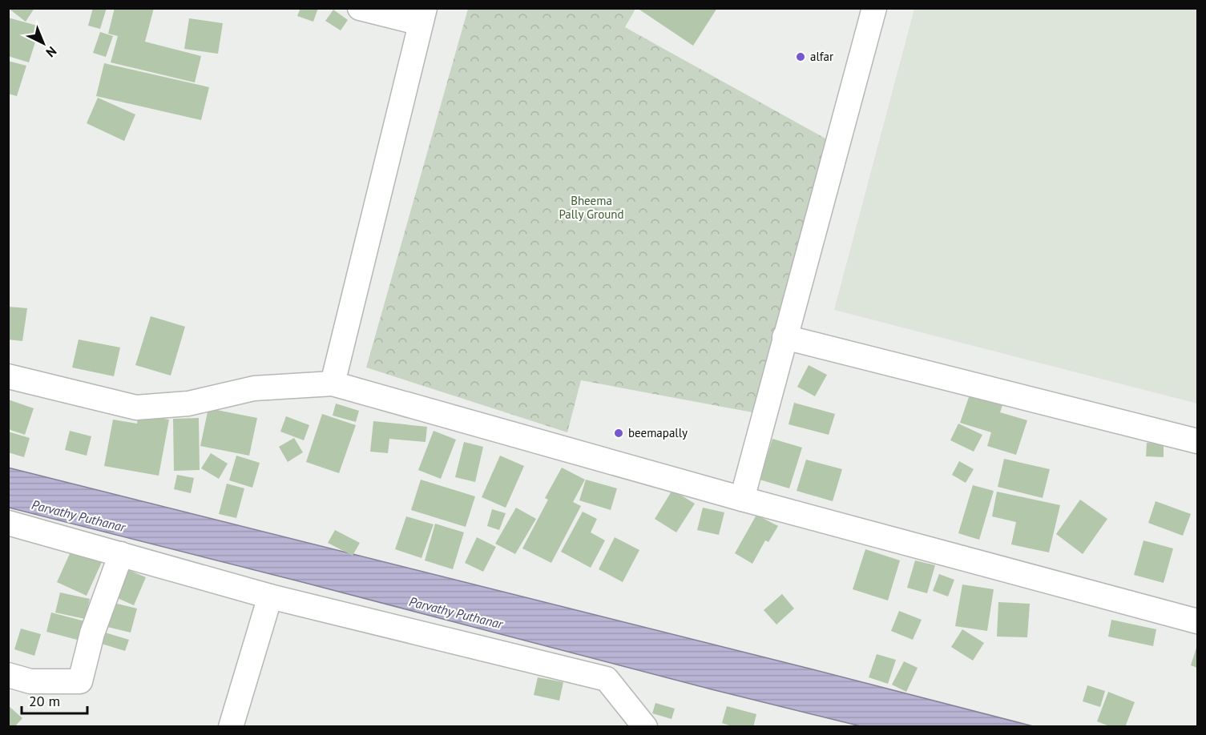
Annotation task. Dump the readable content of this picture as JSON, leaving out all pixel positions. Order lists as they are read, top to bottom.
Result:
{
  "water": ["Parvathy Puthanar"],
  "parks": ["Bheema Pally Ground"],
  "places": ["alfar", "beemapally"],
  "scale_bar": "20 m",
  "north": "bottom right"
}
